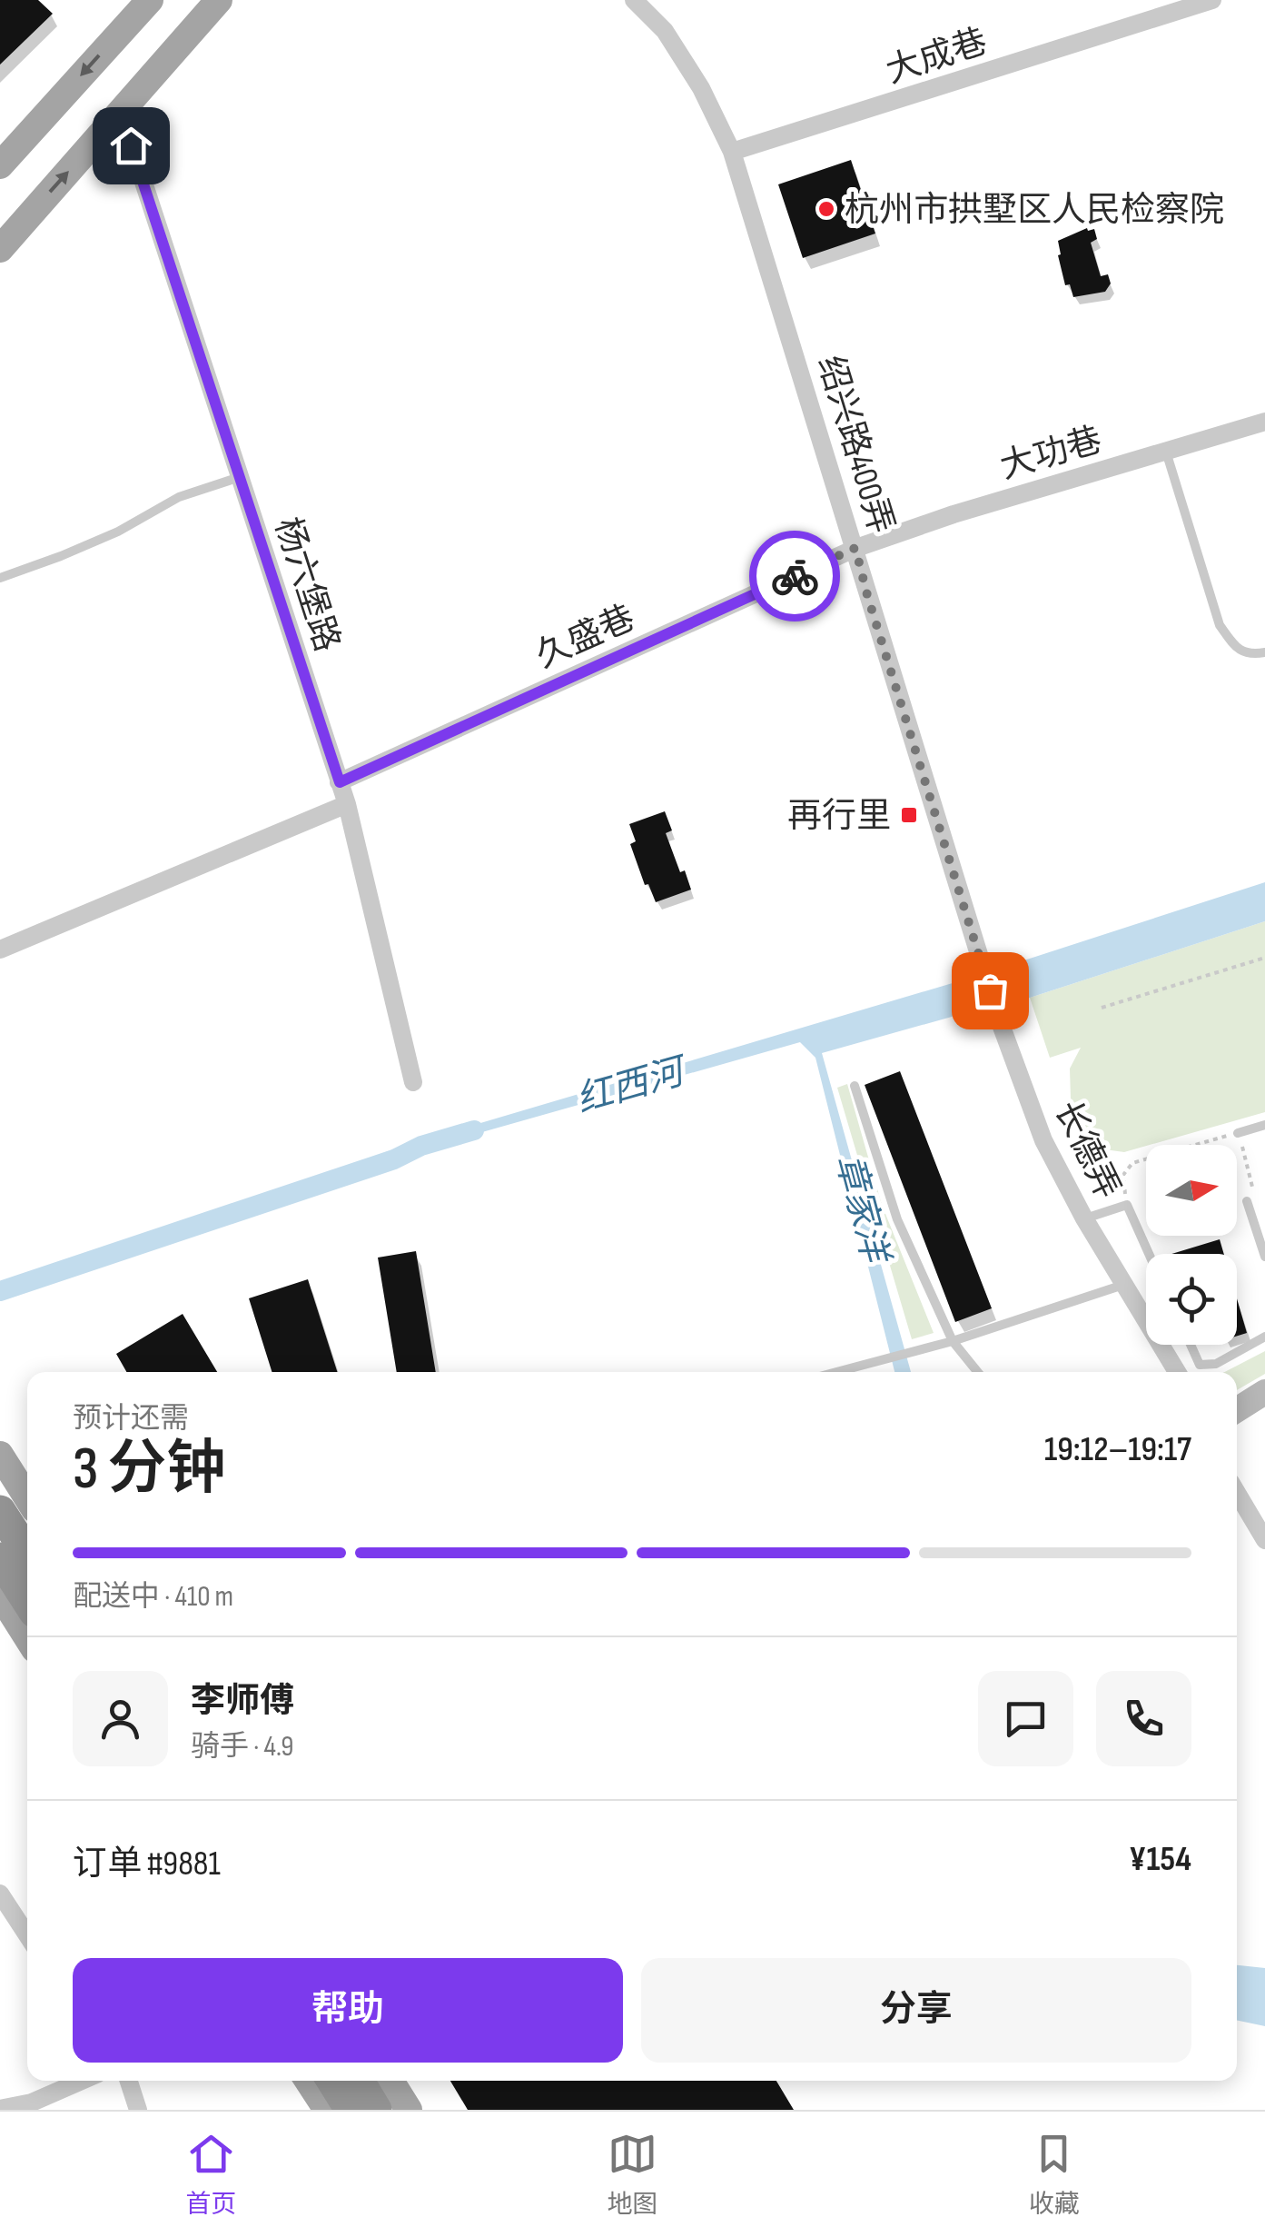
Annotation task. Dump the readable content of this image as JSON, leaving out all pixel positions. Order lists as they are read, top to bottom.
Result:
{
  "streets": {
    "street": [
      "大成巷",
      "绍兴路400弄",
      "大功巷",
      "杨六堡路",
      "久盛巷",
      "长德弄"
    ]
  },
  "crossings": [
    ["大成巷", "绍兴路400弄"],
    ["绍兴路400弄", "大功巷"],
    ["绍兴路400弄", "久盛巷"],
    ["绍兴路400弄", "长德弄"],
    ["大功巷", "久盛巷"],
    ["杨六堡路", "久盛巷"]
  ],
  "water": ["红西河", "章家洋"],
  "places": {
    "other": ["杭州市拱墅区人民检察院"],
    "transit": ["再行里"]
  },
  "north": "right",
  "page": {
    "heading": ["3 分钟", "预计还需", "19:12–19:17"],
    "panel": [
      "李师傅",
      "骑手 · 4.9",
      "订单 #9881",
      "¥154"
    ],
    "bar": "配送中 · 410 m",
    "buttons": ["帮助", "分享"],
    "tabs": ["首页", "地图", "收藏"]
  }
}
